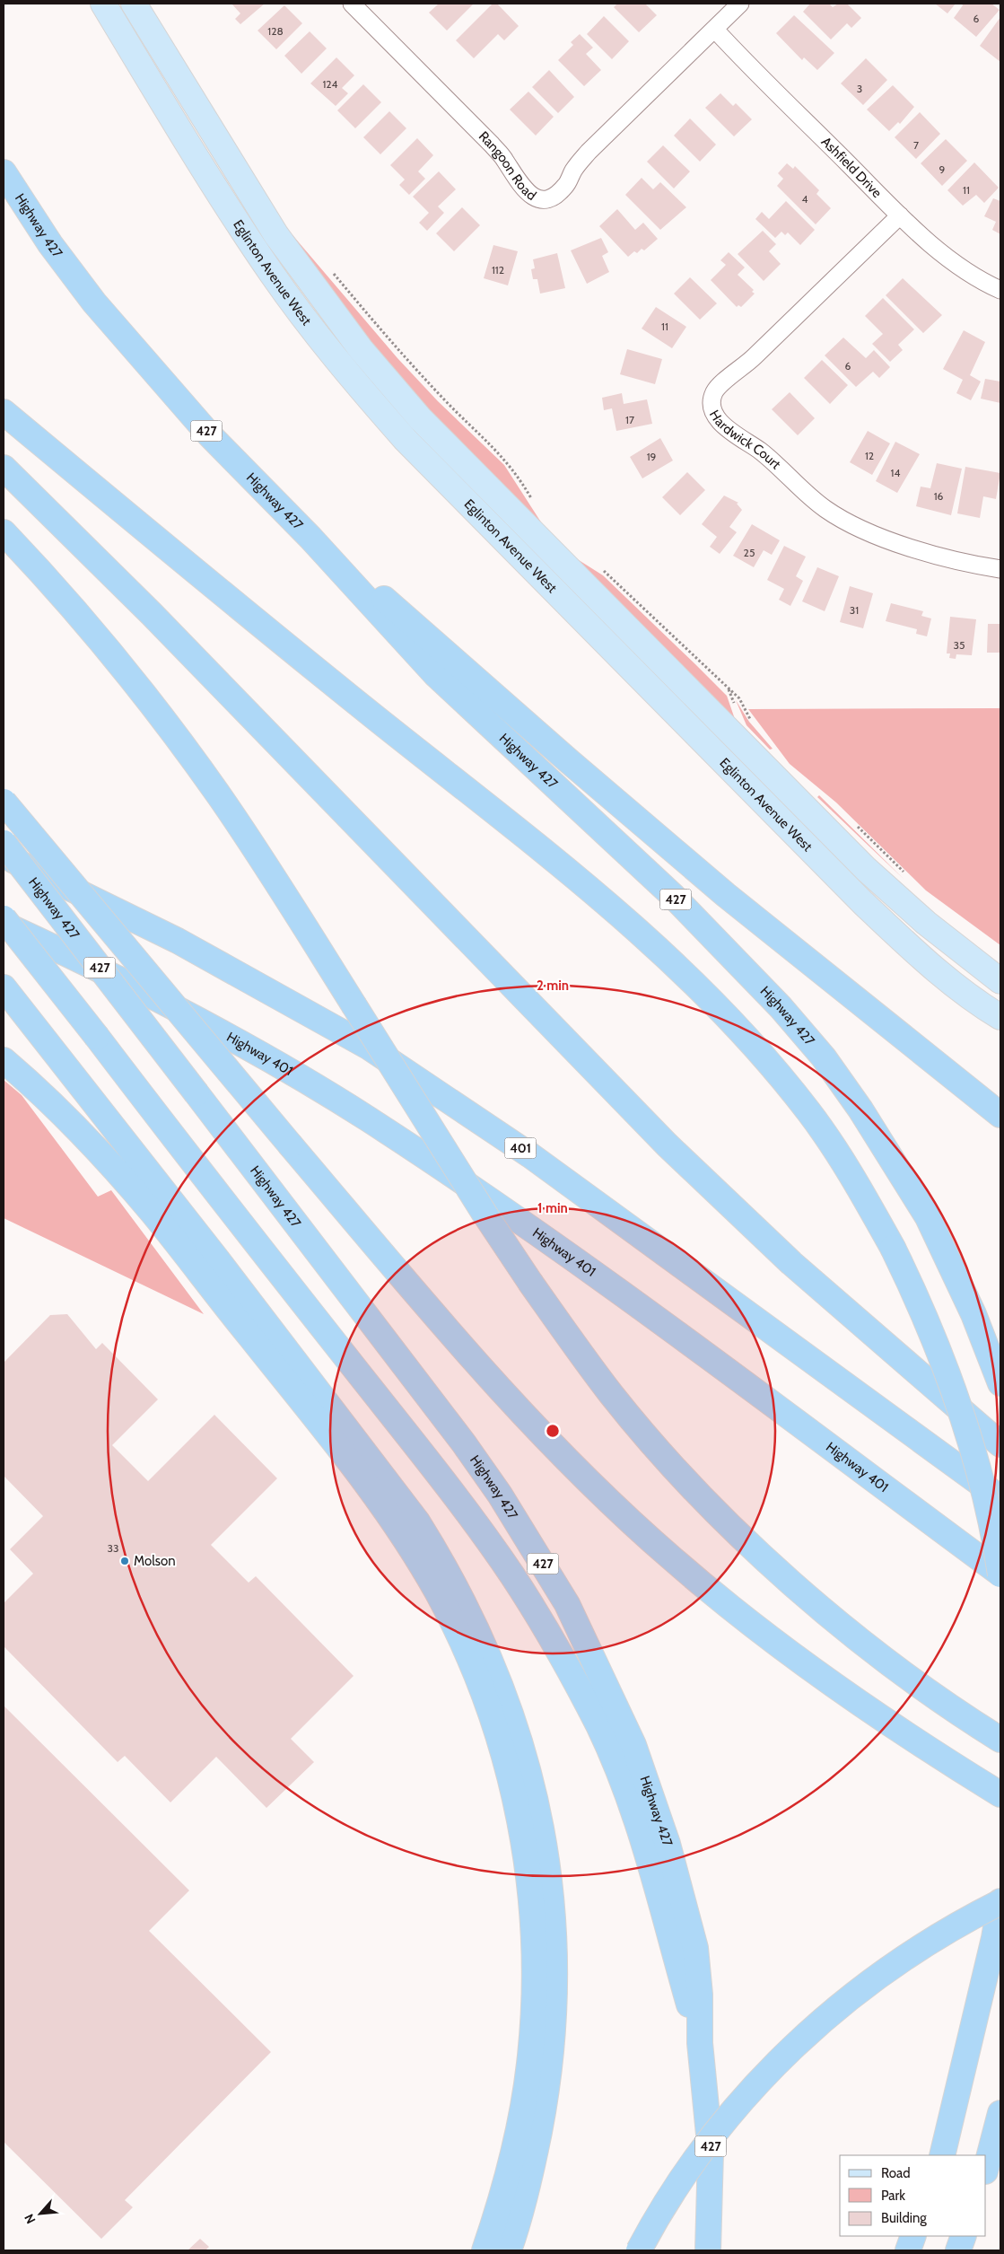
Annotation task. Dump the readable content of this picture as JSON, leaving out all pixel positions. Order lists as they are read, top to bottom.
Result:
{
  "streets": {
    "highway": [
      "Highway 427",
      "427",
      "Highway 401",
      "401"
    ],
    "main road": ["Eglinton Avenue West"],
    "street": ["Rangoon Road", "Ashfield Drive", "Hardwick Court"]
  },
  "crossings": [
    ["Rangoon Road", "Ashfield Drive"],
    ["Ashfield Drive", "Hardwick Court"]
  ],
  "places": ["Molson"],
  "house_numbers": [
    "6",
    "128",
    "124",
    "3",
    "7",
    "9",
    "11",
    "4",
    "112",
    "11",
    "6",
    "17",
    "12",
    "19",
    "14",
    "16",
    "25",
    "31",
    "35",
    "33"
  ],
  "legend": ["Road", "Park", "Building"],
  "north": "bottom left",
  "rings": ["2 min", "1 min"]
}
